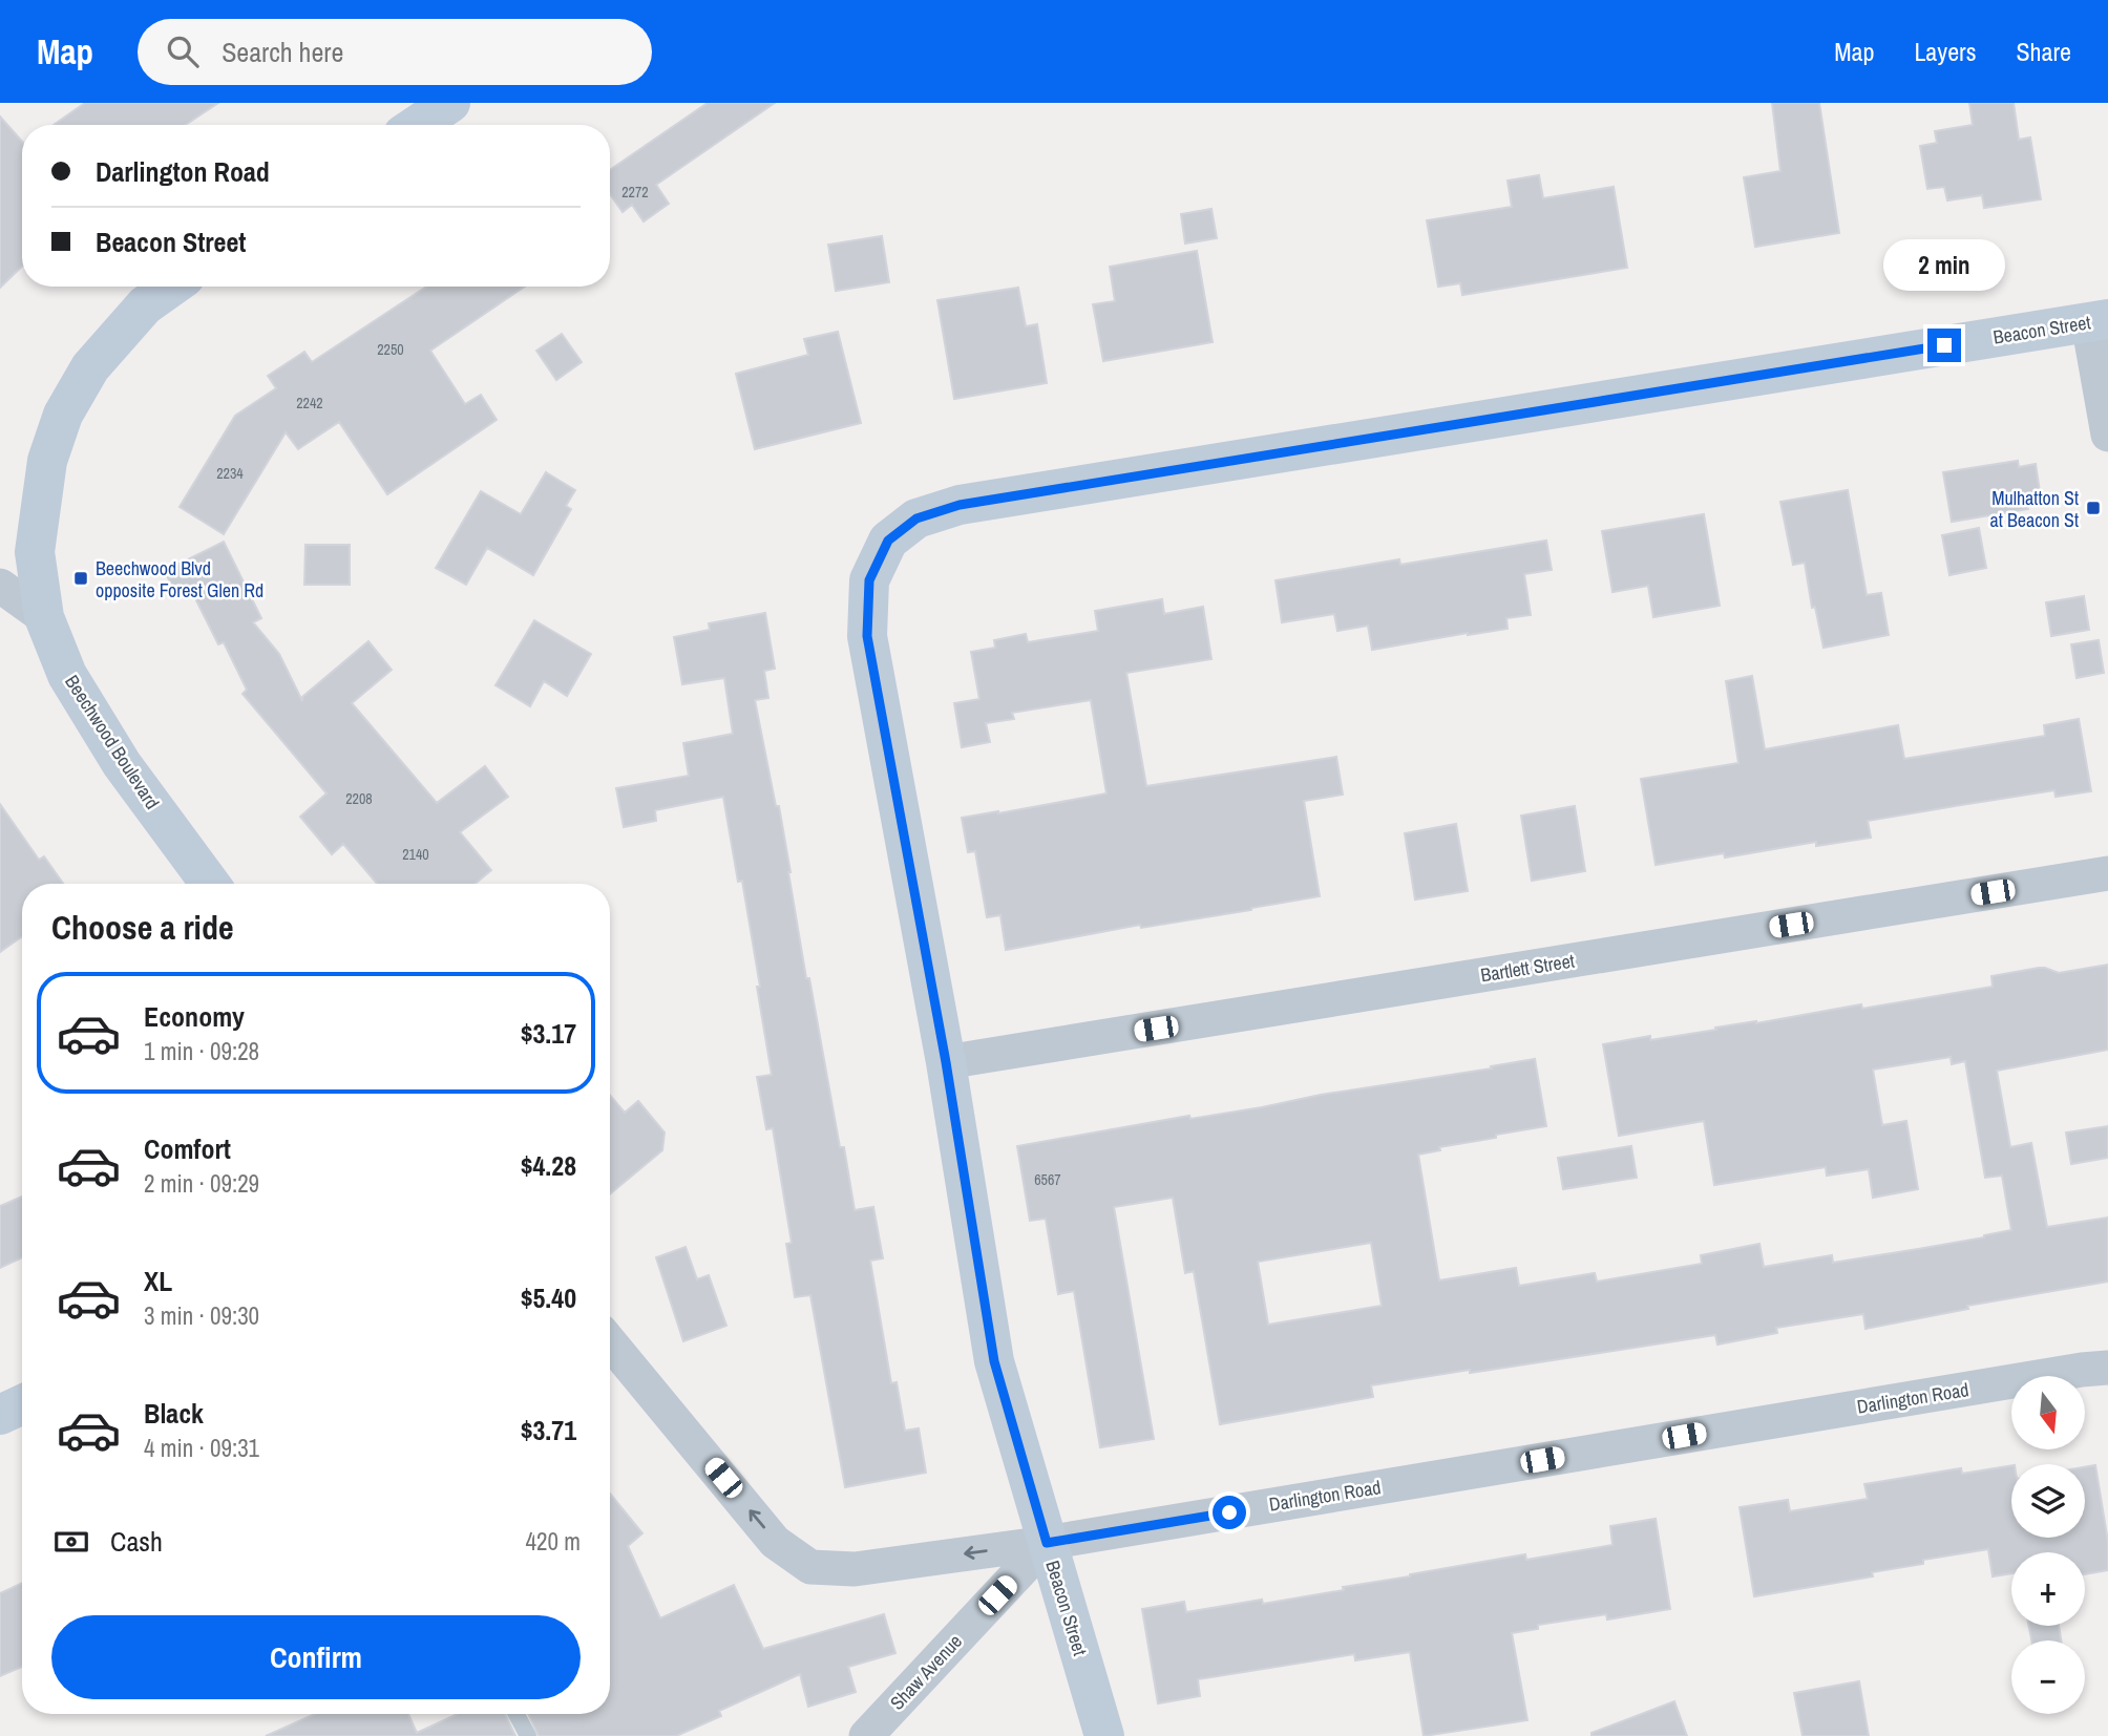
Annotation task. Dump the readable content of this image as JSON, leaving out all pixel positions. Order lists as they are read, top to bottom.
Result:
{
  "streets": {
    "main road": ["Beacon Street", "Beechwood Boulevard"],
    "street": ["Bartlett Street", "Darlington Road", "Shaw Avenue"]
  },
  "crossings": [
    ["Beacon Street", "Bartlett Street"],
    ["Beacon Street", "Darlington Road"],
    ["Beacon Street", "Shaw Avenue"],
    ["Darlington Road", "Shaw Avenue"]
  ],
  "places": {
    "transit": ["Mulhatton St at Beacon St", "Beechwood Blvd opposite Forest Glen Rd"]
  },
  "house_numbers": [
    "2272",
    "2250",
    "2242",
    "2234",
    "2208",
    "2140",
    "6567"
  ],
  "north": "bottom",
  "page": {
    "header": "Map",
    "search": "Search here",
    "nav": ["Map", "Layers", "Share"],
    "banner": ["Darlington Road", "Beacon Street"],
    "bubble": "2 min",
    "heading": "Choose a ride",
    "list": [
      {
        "name": "Economy",
        "note": "1 min · 09:28",
        "value": "$3.17"
      },
      {
        "name": "Comfort",
        "note": "2 min · 09:29",
        "value": "$4.28"
      },
      {
        "name": "XL",
        "note": "3 min · 09:30",
        "value": "$5.40"
      },
      {
        "name": "Black",
        "note": "4 min · 09:31",
        "value": "$3.71"
      }
    ],
    "map_buttons": ["+", "−"],
    "pay": ["Cash", "420 m"],
    "buttons": "Confirm"
  }
}
